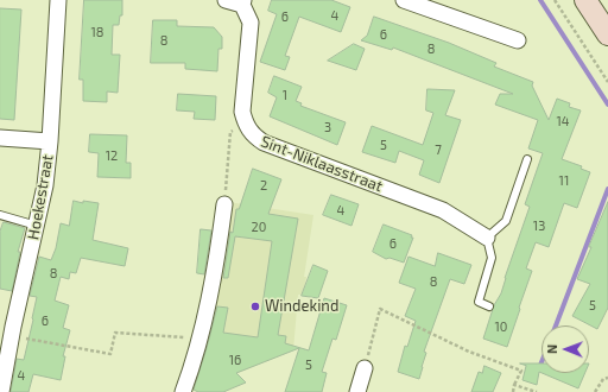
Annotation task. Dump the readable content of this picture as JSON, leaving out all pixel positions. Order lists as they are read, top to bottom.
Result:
{
  "streets": {
    "street": ["Sint-Niklaasstraat", "Hoekestraat"]
  },
  "places": ["Windekind"],
  "house_numbers": [
    "4",
    "6",
    "18",
    "6",
    "8",
    "8",
    "1",
    "14",
    "3",
    "5",
    "7",
    "12",
    "11",
    "2",
    "4",
    "13",
    "20",
    "6",
    "8",
    "8",
    "5",
    "6",
    "10",
    "16",
    "5",
    "4"
  ],
  "north": "left"
}
